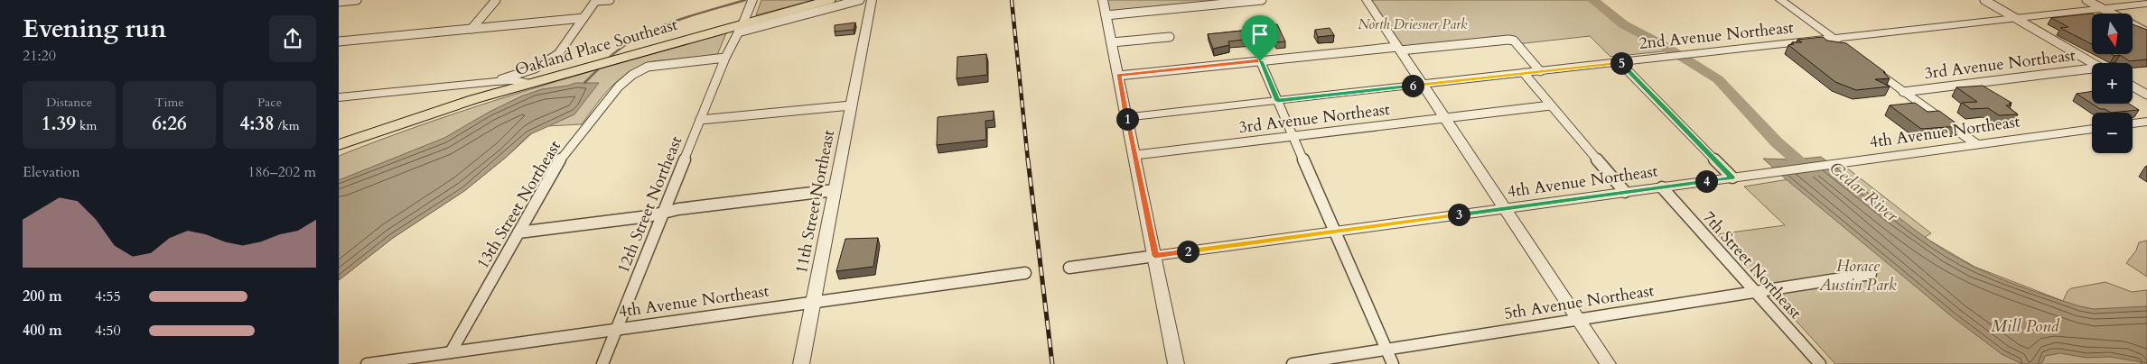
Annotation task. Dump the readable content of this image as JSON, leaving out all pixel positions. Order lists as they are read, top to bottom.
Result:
{
  "streets": {
    "main road": ["Oakland Place Southeast"],
    "street": [
      "2nd Avenue Northeast",
      "3rd Avenue Northeast",
      "4th Avenue Northeast",
      "11th Street Northeast",
      "13th Street Northeast",
      "12th Street Northeast",
      "7th Street Northeast",
      "5th Avenue Northeast"
    ]
  },
  "crossings": [
    ["Oakland Place Southeast", "12th Street Northeast"],
    ["4th Avenue Northeast", "11th Street Northeast"],
    ["4th Avenue Northeast", "13th Street Northeast"],
    ["4th Avenue Northeast", "12th Street Northeast"],
    ["4th Avenue Northeast", "7th Street Northeast"],
    ["13th Street Northeast", "12th Street Northeast"],
    ["7th Street Northeast", "5th Avenue Northeast"]
  ],
  "water": ["Cedar River", "Mill Pond"],
  "parks": ["North Driesner Park", "Horace Austin Park"],
  "north": "bottom",
  "page": {
    "heading": ["Evening run", "21:20"],
    "map_buttons": ["+", "−"],
    "pins": [
      "5",
      "6",
      "1",
      "4",
      "3",
      "2"
    ],
    "stats": [
      ["Distance", "1.39 km"],
      ["Time", "6:26"],
      ["Pace", "4:38 /km"]
    ],
    "chart": ["Elevation", "186–202 m"],
    "list": [
      {
        "name": "200 m",
        "note": "4:55"
      },
      {
        "name": "400 m",
        "note": "4:50"
      }
    ]
  }
}
